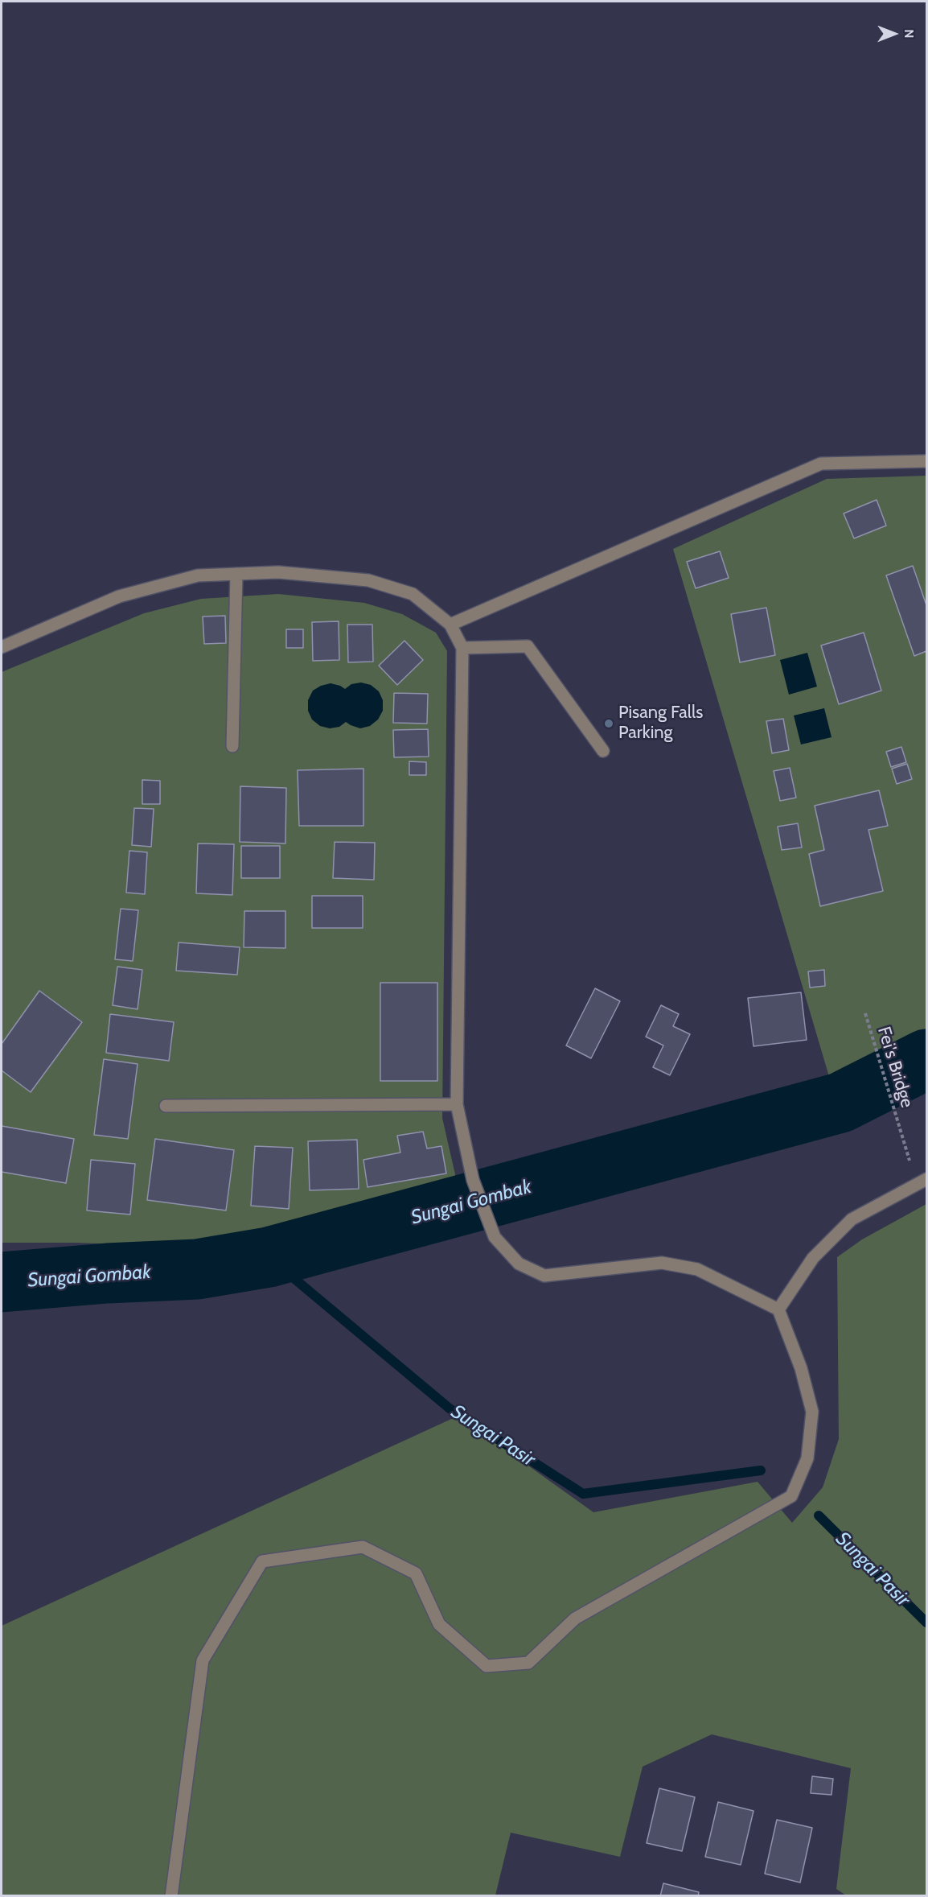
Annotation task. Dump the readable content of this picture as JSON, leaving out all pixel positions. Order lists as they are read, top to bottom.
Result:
{
  "streets": {
    "path": ["Fei's Bridge"]
  },
  "water": ["Sungai Gombak", "Sungai Pasir"],
  "places": ["Pisang Falls Parking"],
  "north": "right"
}
